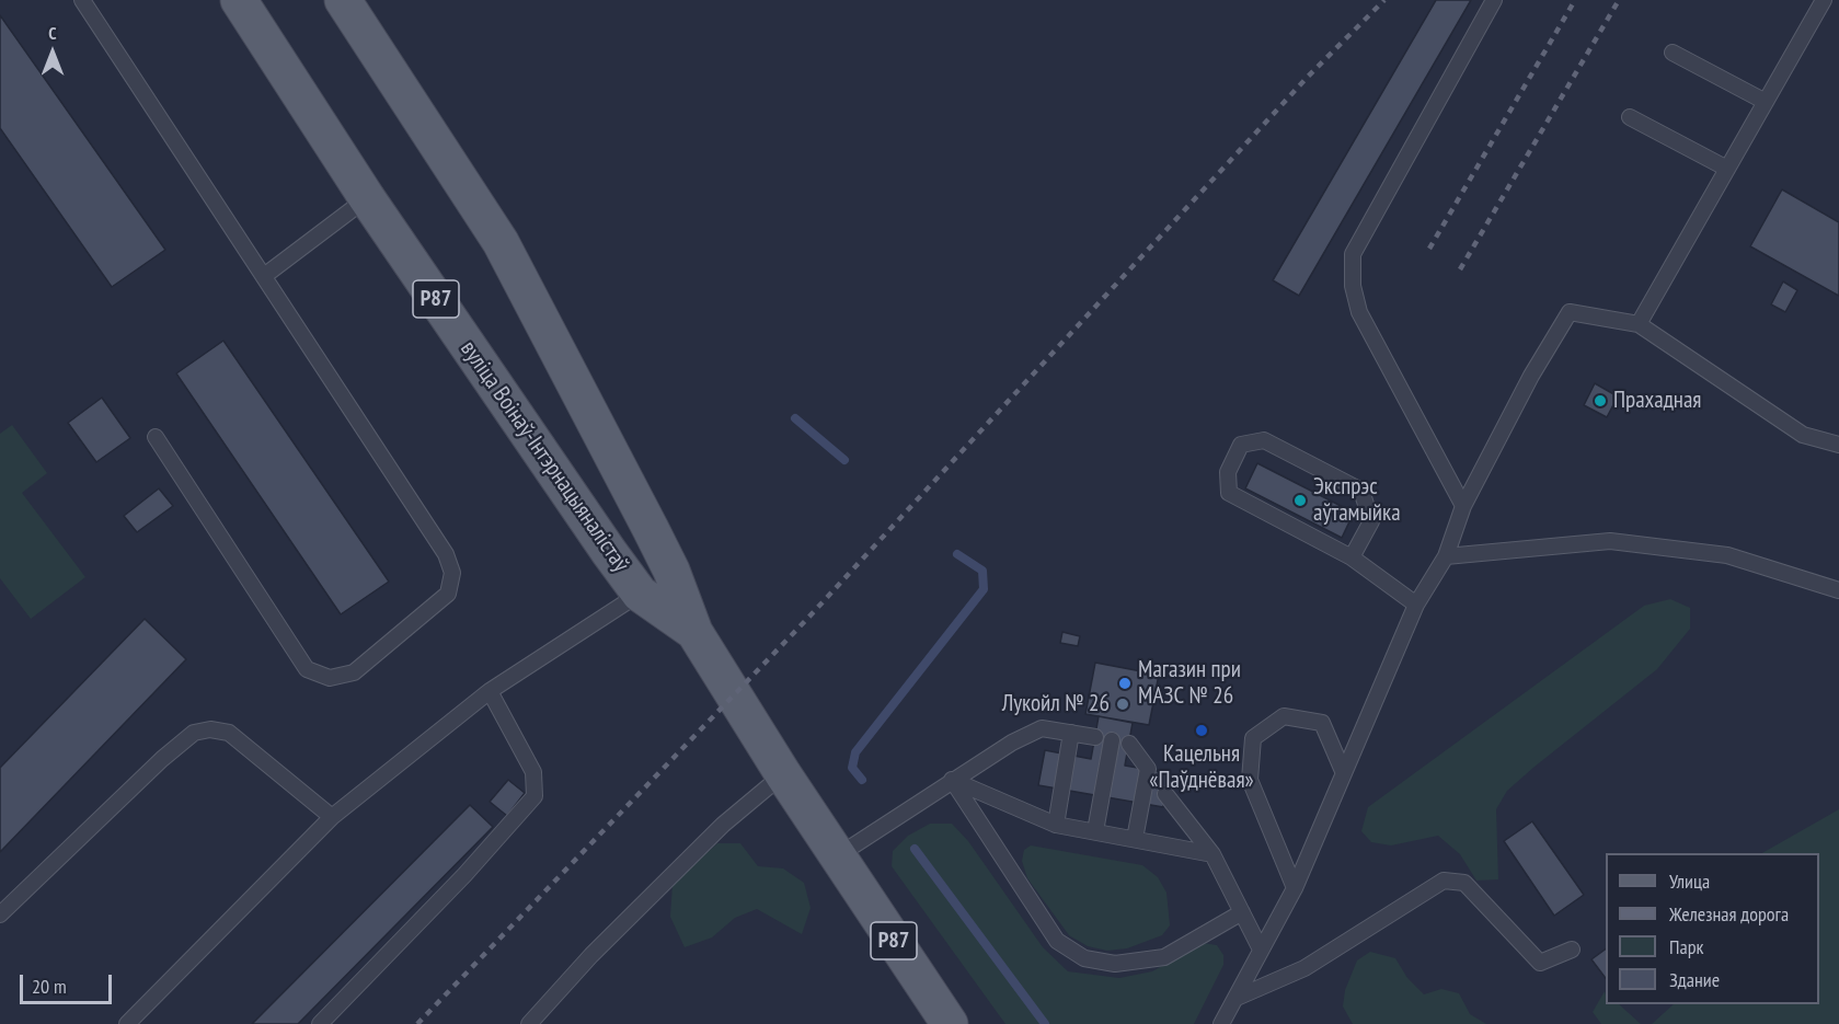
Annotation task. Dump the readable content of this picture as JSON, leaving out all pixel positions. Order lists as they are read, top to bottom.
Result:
{
  "streets": {
    "main road": ["Р87", "вуліца Воінаў-Інтэрнацыяналістаў"]
  },
  "places": [
    "Прахадная",
    "Экспрэс аўтамыйка",
    "Магазин при МАЗС № 26",
    "Лукойл № 26",
    "Кацельня «Паўднёвая»"
  ],
  "legend": [
    "Улица",
    "Железная дорога",
    "Парк",
    "Здание"
  ],
  "scale_bar": "20 m",
  "north": "top"
}
